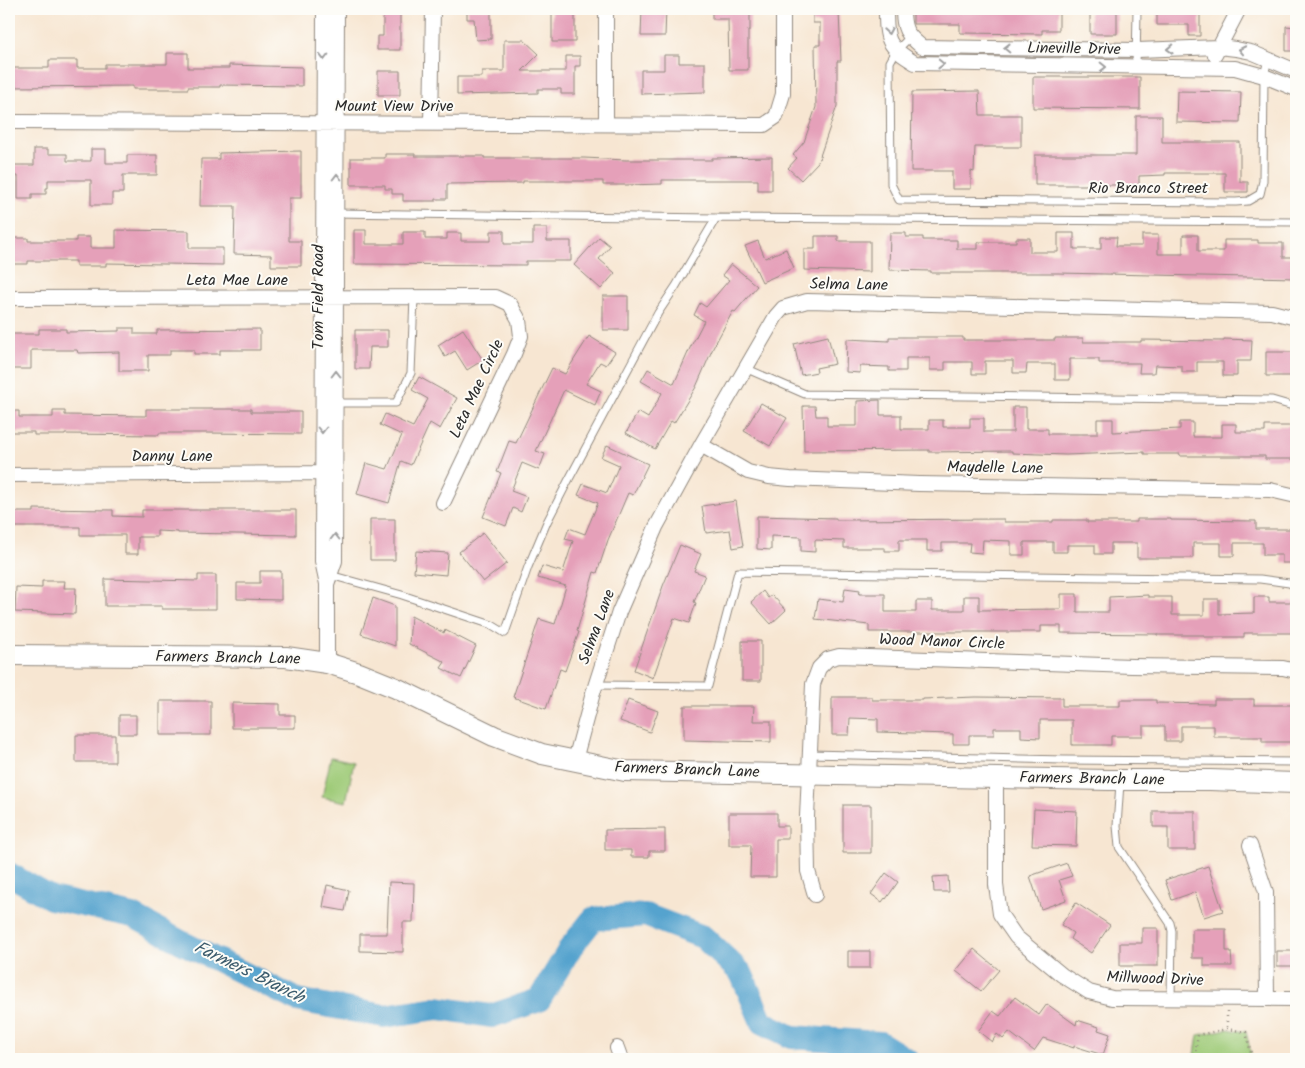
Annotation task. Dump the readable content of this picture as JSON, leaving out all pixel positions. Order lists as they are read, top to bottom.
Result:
{
  "streets": {
    "street": [
      "Lineville Drive",
      "Mount View Drive",
      "Leta Mae Lane",
      "Selma Lane",
      "Tom Field Road",
      "Leta Mae Circle",
      "Danny Lane",
      "Maydelle Lane",
      "Wood Manor Circle",
      "Farmers Branch Lane",
      "Millwood Drive"
    ],
    "lane": ["Rio Branco Street"]
  },
  "crossings": [
    ["Lineville Drive", "Rio Branco Street"],
    ["Mount View Drive", "Tom Field Road"],
    ["Leta Mae Lane", "Tom Field Road"],
    ["Leta Mae Lane", "Leta Mae Circle"],
    ["Selma Lane", "Maydelle Lane"],
    ["Selma Lane", "Farmers Branch Lane"],
    ["Tom Field Road", "Danny Lane"],
    ["Tom Field Road", "Farmers Branch Lane"],
    ["Wood Manor Circle", "Farmers Branch Lane"],
    ["Farmers Branch Lane", "Millwood Drive"]
  ],
  "water": ["Farmers Branch"]
}
